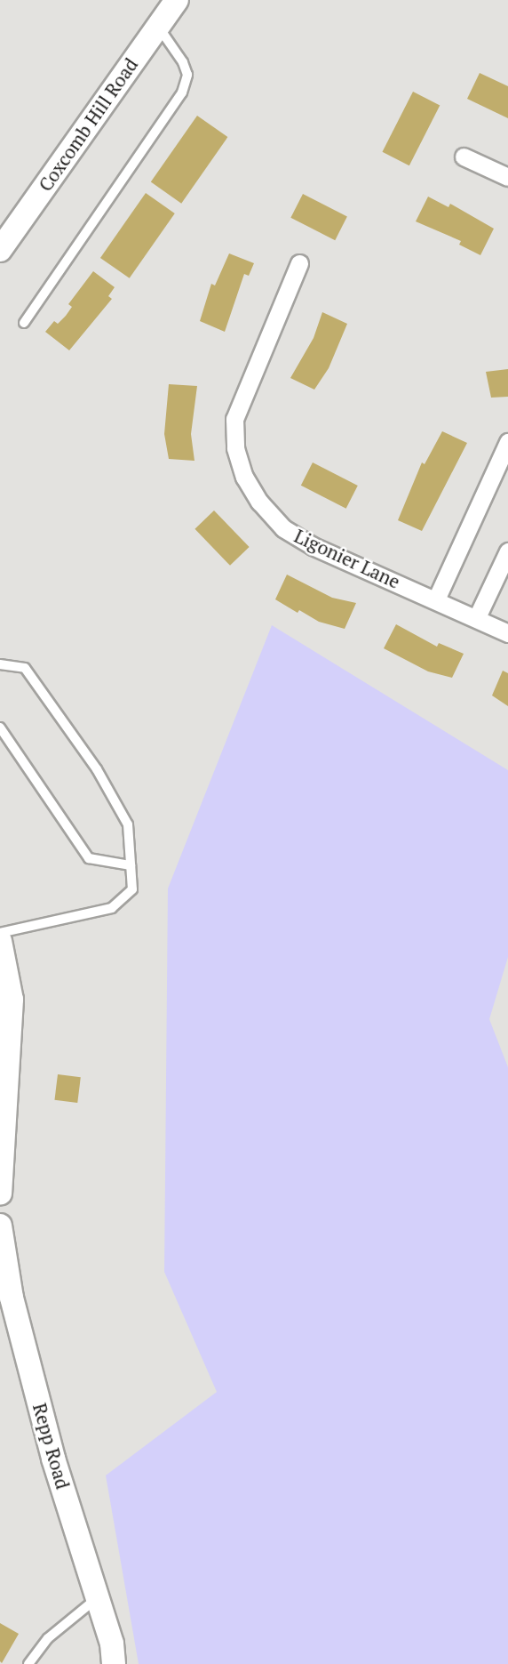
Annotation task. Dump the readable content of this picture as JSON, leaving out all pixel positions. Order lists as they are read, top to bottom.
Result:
{
  "streets": {
    "street": ["Coxcomb Hill Road", "Ligonier Lane", "Repp Road"]
  }
}
